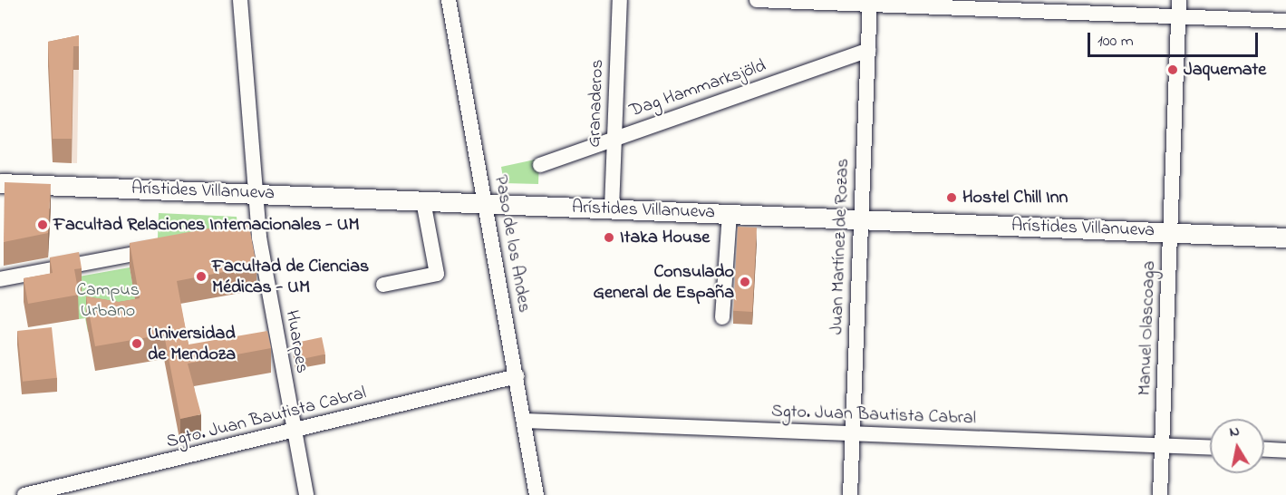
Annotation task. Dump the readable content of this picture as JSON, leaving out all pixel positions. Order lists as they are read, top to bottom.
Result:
{
  "streets": {
    "main road": ["Arístides Villanueva"],
    "street": [
      "Dag Hammarksjöld",
      "Granaderos",
      "Paso de los Andes",
      "Juan Martínez de Rozas",
      "Manuel Olascoaga",
      "Huarpes",
      "Sgto. Juan Bautista Cabral"
    ]
  },
  "crossings": [
    ["Dag Hammarksjöld", "Granaderos"],
    ["Dag Hammarksjöld", "Juan Martínez de Rozas"],
    ["Granaderos", "Arístides Villanueva"],
    ["Arístides Villanueva", "Paso de los Andes"],
    ["Arístides Villanueva", "Juan Martínez de Rozas"],
    ["Arístides Villanueva", "Manuel Olascoaga"],
    ["Arístides Villanueva", "Huarpes"],
    ["Paso de los Andes", "Sgto. Juan Bautista Cabral"],
    ["Juan Martínez de Rozas", "Sgto. Juan Bautista Cabral"],
    ["Manuel Olascoaga", "Sgto. Juan Bautista Cabral"],
    ["Huarpes", "Sgto. Juan Bautista Cabral"]
  ],
  "parks": ["Campus Urbano"],
  "places": [
    "Jaquemate",
    "Hostel Chill Inn",
    "Facultad Relaciones Internacionales - UM",
    "Itaka House",
    "Facultad de Ciencias Médicas - UM",
    "Consulado General de España",
    "Universidad de Mendoza"
  ],
  "scale_bar": "100 m",
  "north": "top"
}
